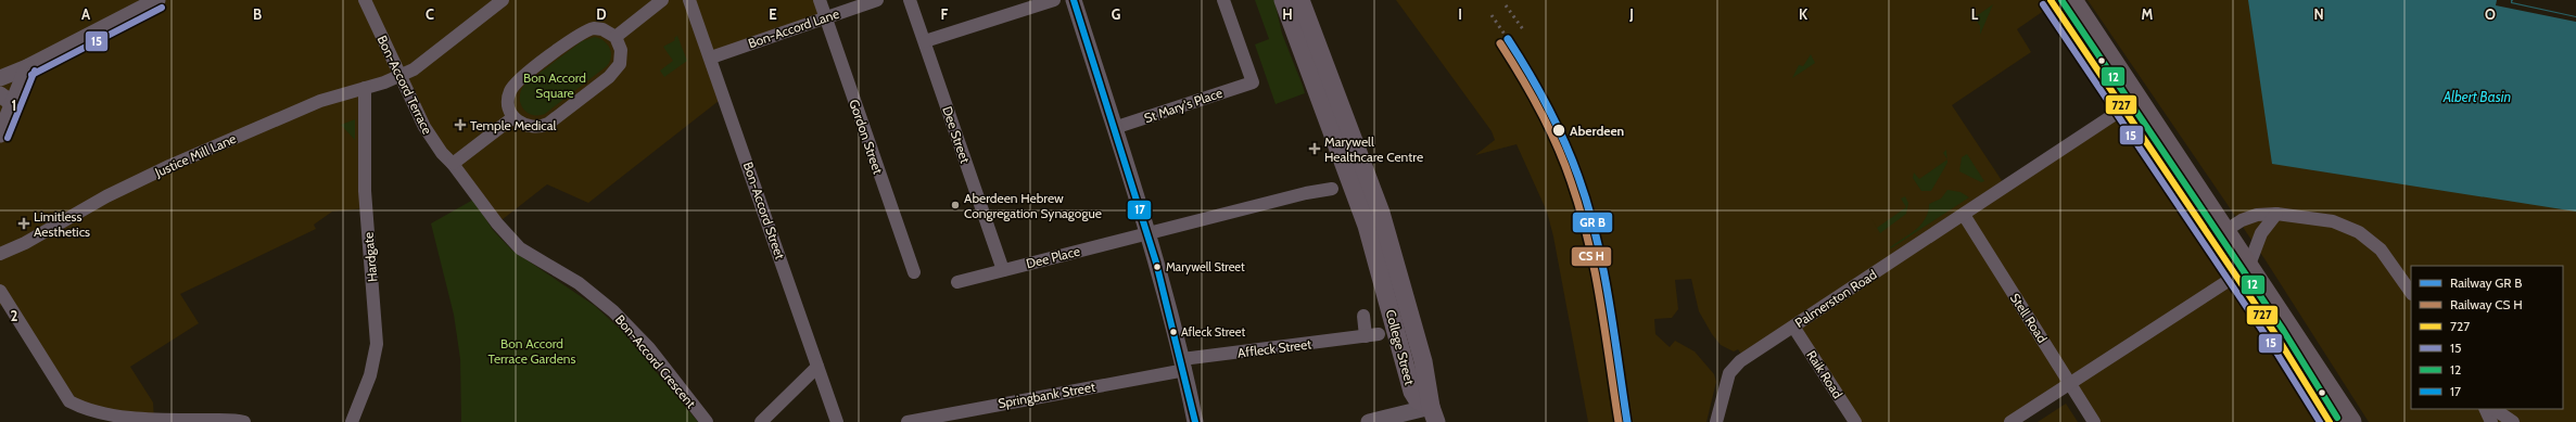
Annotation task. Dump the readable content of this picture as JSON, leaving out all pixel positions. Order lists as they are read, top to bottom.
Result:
{
  "streets": {
    "main road": ["College Street"],
    "street": [
      "Bon-Accord Lane",
      "Bon-Accord Terrace",
      "St Mary's Place",
      "Dee Street",
      "Gordon Street",
      "Justice Mill Lane",
      "Bon-Accord Street",
      "Hardgate",
      "Dee Place",
      "Palmerston Road",
      "Stell Road",
      "Affleck Street",
      "Bon-Accord Crescent",
      "Raik Road",
      "Springbank Street"
    ]
  },
  "crossings": [
    ["Bon-Accord Lane", "Gordon Street"],
    ["Bon-Accord Lane", "Bon-Accord Street"],
    ["Bon-Accord Terrace", "Justice Mill Lane"],
    ["Bon-Accord Terrace", "Bon-Accord Crescent"],
    ["Dee Street", "Dee Place"],
    ["Justice Mill Lane", "Hardgate"],
    ["Palmerston Road", "Stell Road"],
    ["Palmerston Road", "Raik Road"],
    ["Affleck Street", "Springbank Street"]
  ],
  "water": ["Albert Basin"],
  "parks": ["Bon Accord Square", "Bon Accord Terrace Gardens"],
  "places": {
    "health": ["Temple Medical", "Marywell Healthcare Centre", "Limitless Aesthetics"],
    "other": [
      "Aberdeen",
      "Aberdeen Hebrew Congregation Synagogue",
      "Marywell Street",
      "Afleck Street"
    ]
  },
  "lines": [
    "transit line 727",
    "transit line 12",
    "transit line 17",
    "transit line 15"
  ],
  "legend": [
    "Railway GR B",
    "Railway CS H",
    "727",
    "15",
    "12",
    "17"
  ],
  "grid": {
    "columns": [
      "A",
      "B",
      "C",
      "D",
      "E",
      "F",
      "G",
      "H",
      "I",
      "J",
      "K",
      "L",
      "M",
      "N",
      "O"
    ],
    "rows": ["1", "2"]
  }
}
